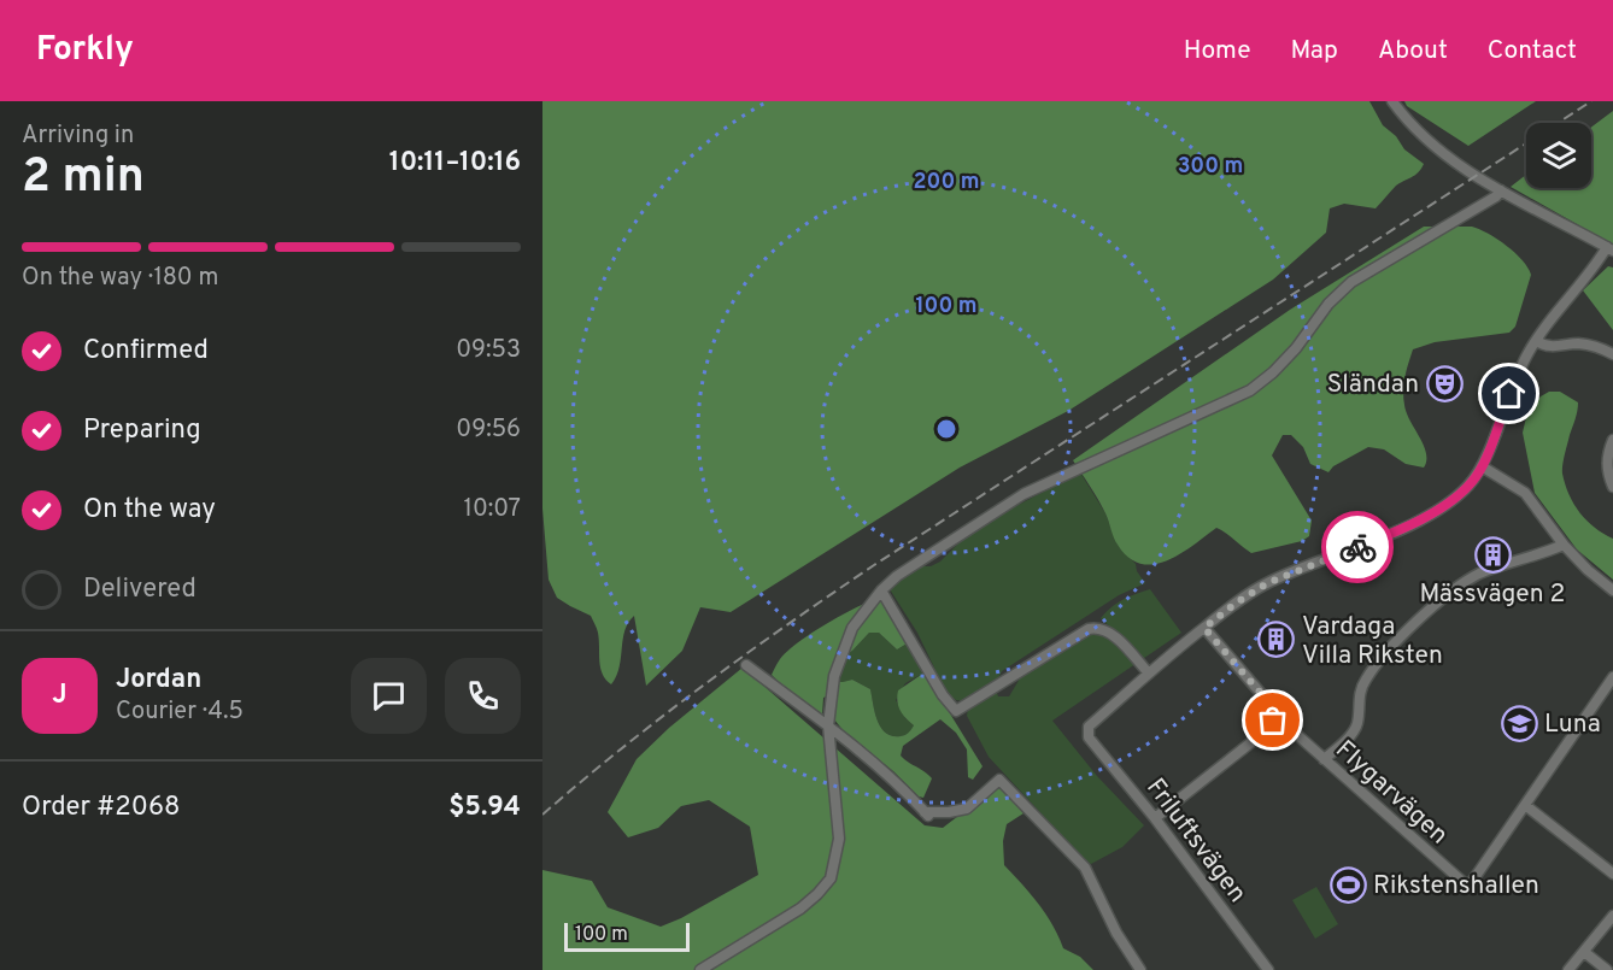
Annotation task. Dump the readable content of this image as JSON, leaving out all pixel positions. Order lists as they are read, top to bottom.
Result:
{
  "streets": {
    "street": ["Flygarvägen", "Friluftsvägen"]
  },
  "places": {
    "theatre": ["Sländan"],
    "building": ["Mässvägen 2", "Vardaga Villa Riksten"],
    "school or university": ["Luna"],
    "sports": ["Rikstenshallen"]
  },
  "scale_bar": "100 m",
  "page": {
    "header": "Forkly",
    "nav": [
      "Home",
      "Map",
      "About",
      "Contact"
    ],
    "heading": ["2 min", "Arriving in", "10:11–10:16"],
    "panel": [
      "Jordan",
      "Courier · 4.5",
      "Order #2068",
      "$5.94"
    ],
    "bar": "On the way · 180 m",
    "list": [
      ["Confirmed", "09:53"],
      ["Preparing", "09:56"],
      ["On the way", "10:07"],
      "Delivered"
    ],
    "round": "J",
    "scale": "100 m"
  },
  "rings": ["300 m", "200 m", "100 m"]
}
